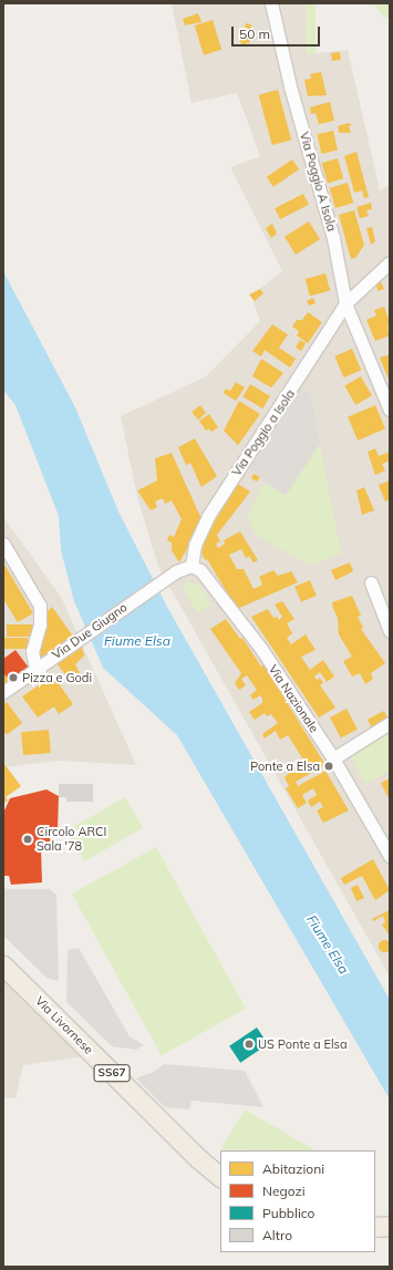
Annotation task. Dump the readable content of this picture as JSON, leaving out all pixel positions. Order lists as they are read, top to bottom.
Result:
{
  "streets": {
    "main road": ["Via Livornese", "SS67"],
    "street": [
      "Via Poggio A Isola",
      "Via Poggio a Isola",
      "Via Due Giugno",
      "Via Nazionale"
    ]
  },
  "crossings": [
    ["Via Poggio A Isola", "Via Poggio a Isola"],
    ["Via Poggio a Isola", "Via Due Giugno"],
    ["Via Poggio a Isola", "Via Nazionale"],
    ["Via Due Giugno", "Via Nazionale"]
  ],
  "water": ["Fiume Elsa"],
  "places": [
    "Pizza e Godi",
    "Ponte a Elsa",
    "Circolo ARCI Sala '78",
    "US Ponte a Elsa"
  ],
  "legend": [
    "Abitazioni",
    "Negozi",
    "Pubblico",
    "Altro"
  ],
  "scale_bar": "50 m"
}
